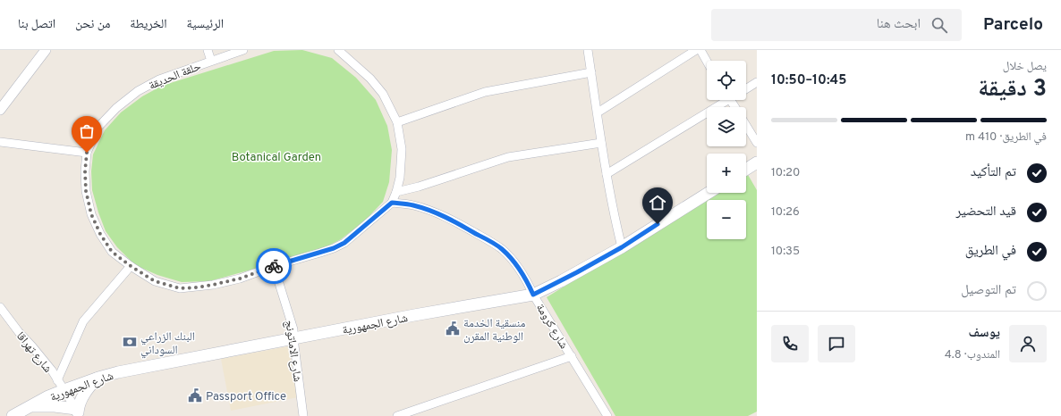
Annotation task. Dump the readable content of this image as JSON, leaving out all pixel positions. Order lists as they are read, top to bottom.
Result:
{
  "streets": {
    "main road": ["شارع الجمهورية"],
    "street": [
      "حلقة الحديقة",
      "شارع كرومة",
      "شارع الاماتونج",
      "شارع تهراقا"
    ]
  },
  "crossings": [
    ["حلقة الحديقة", "شارع كرومة"],
    ["حلقة الحديقة", "شارع الاماتونج"],
    ["شارع الجمهورية", "شارع كرومة"],
    ["شارع الجمهورية", "شارع الاماتونج"],
    ["شارع الجمهورية", "شارع تهراقا"]
  ],
  "parks": ["Botanical Garden"],
  "places": {
    "public building": ["منسقية الخدمة الوطنية المقرن", "Passport Office"],
    "bank": ["البنك الزراعي السوداني"]
  },
  "page": {
    "header": "Parcelo",
    "search": "ابحث هنا",
    "nav": [
      "الرئيسية",
      "الخريطة",
      "من نحن",
      "اتصل بنا"
    ],
    "heading": ["3 دقيقة", "يصل خلال", "10:45–10:50"],
    "panel": ["يوسف", "المندوب · 4.8"],
    "map_buttons": ["+", "−"],
    "bar": "في الطريق · 410 m",
    "list": [
      ["تم التأكيد", "10:20"],
      ["قيد التحضير", "10:26"],
      ["في الطريق", "10:35"],
      "تم التوصيل"
    ]
  }
}
